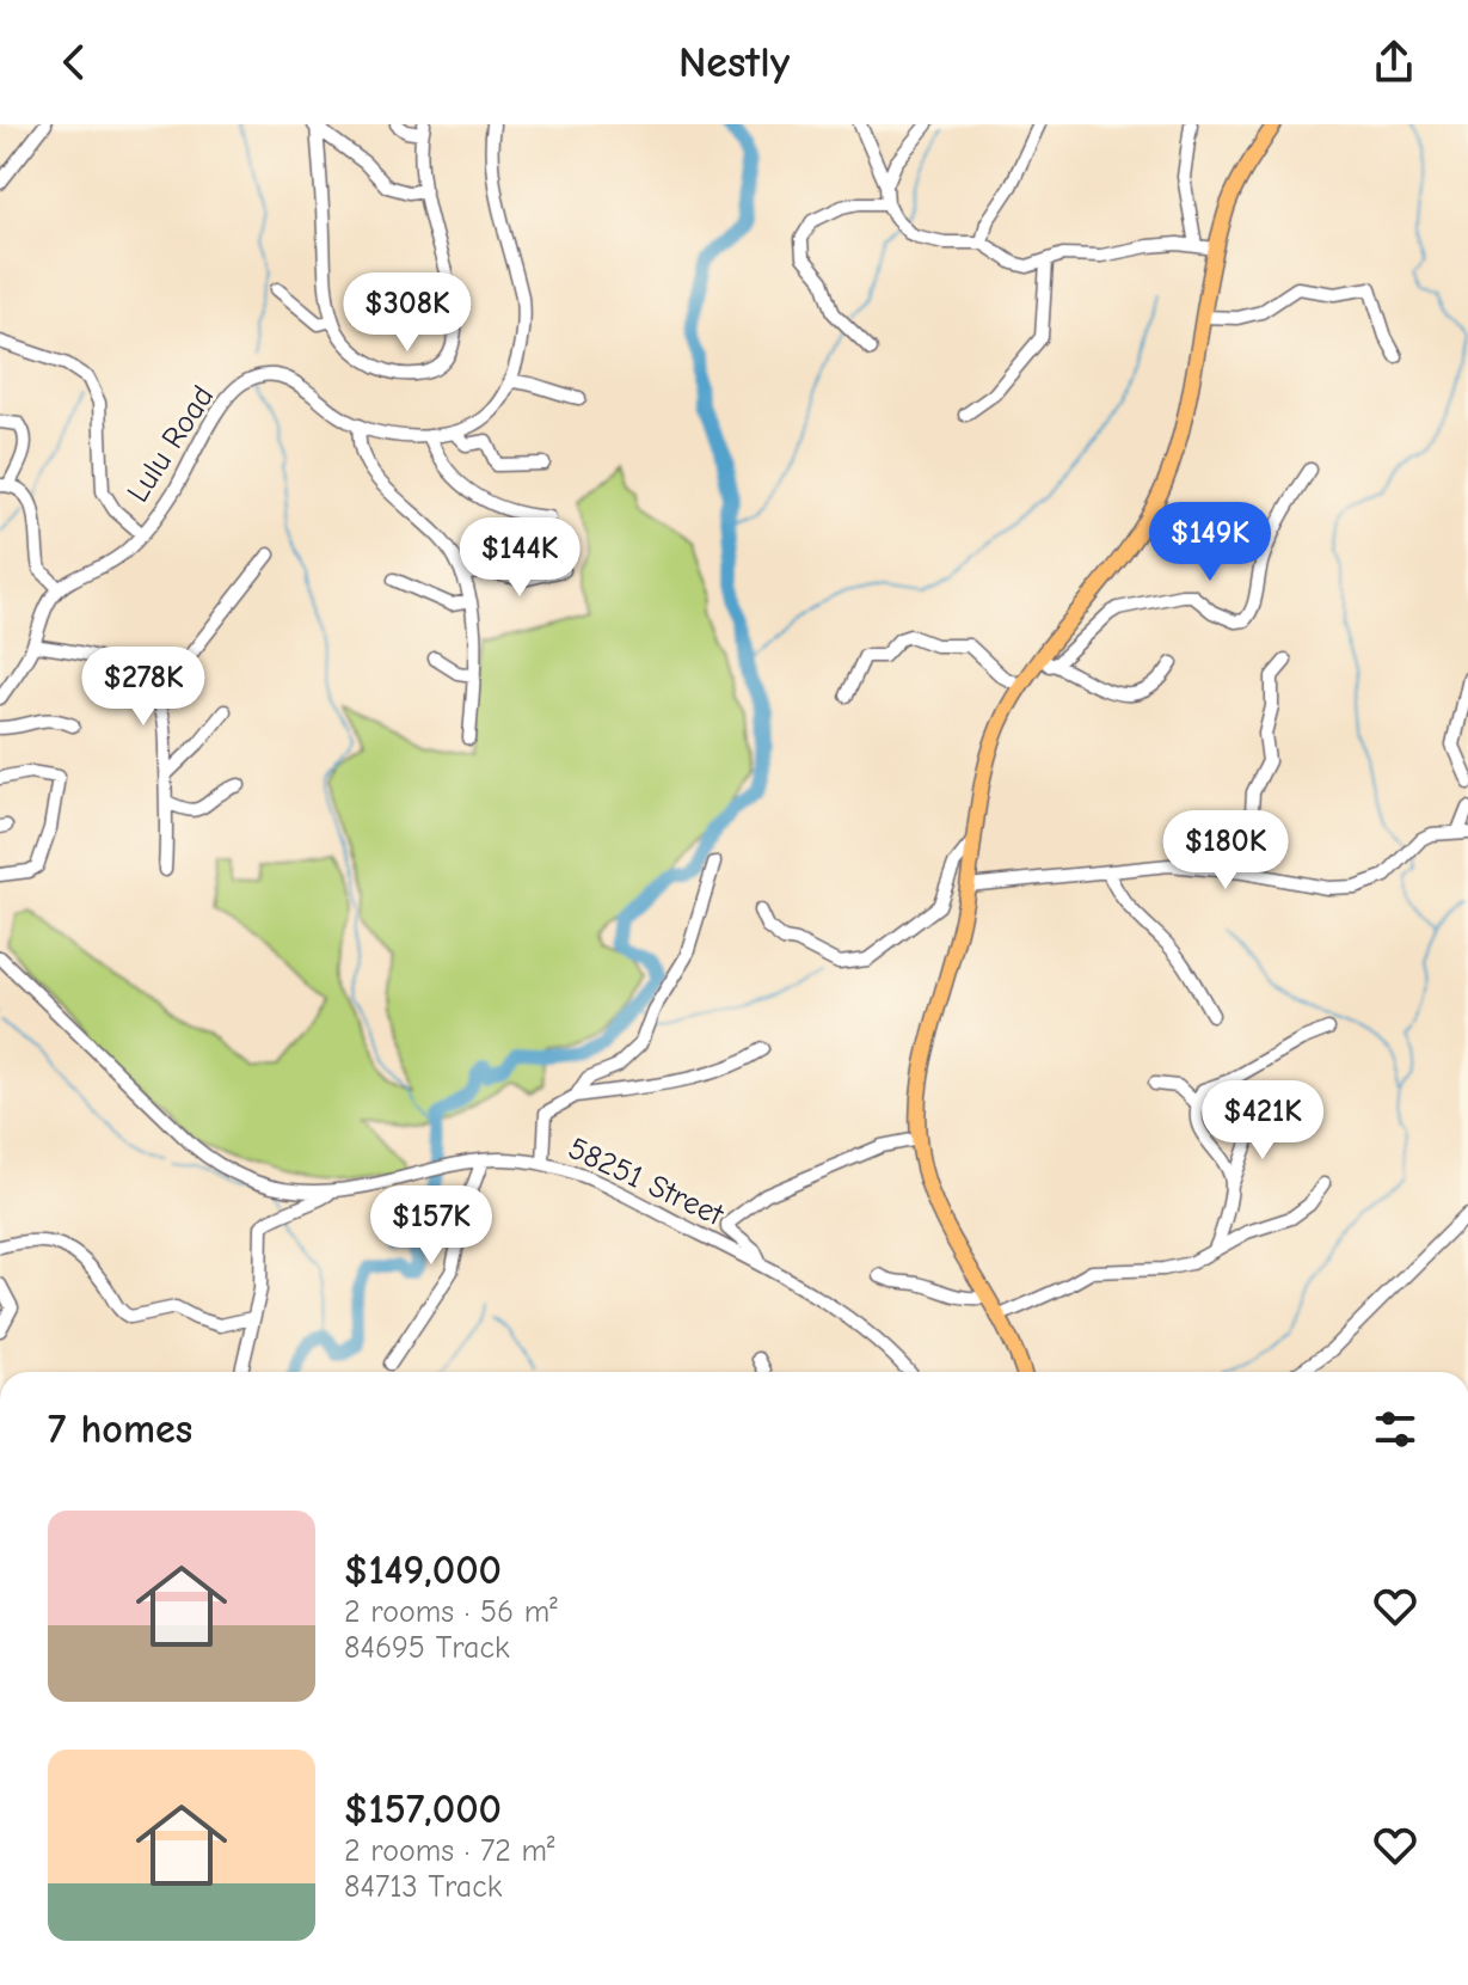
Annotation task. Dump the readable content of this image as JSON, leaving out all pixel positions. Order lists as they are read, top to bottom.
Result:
{
  "streets": {
    "street": ["Lulu Road", "58251 Street"]
  },
  "page": {
    "header": "Nestly",
    "price": [
      "$308K",
      "$149K",
      "$144K",
      "$278K",
      "$180K",
      "$421K",
      "$157K"
    ],
    "heading": "7 homes",
    "list": [
      {
        "name": "$149,000",
        "note": "2 rooms · 56 m² · 84695 Track"
      },
      {
        "name": "$157,000",
        "note": "2 rooms · 72 m² · 84713 Track"
      }
    ]
  }
}
